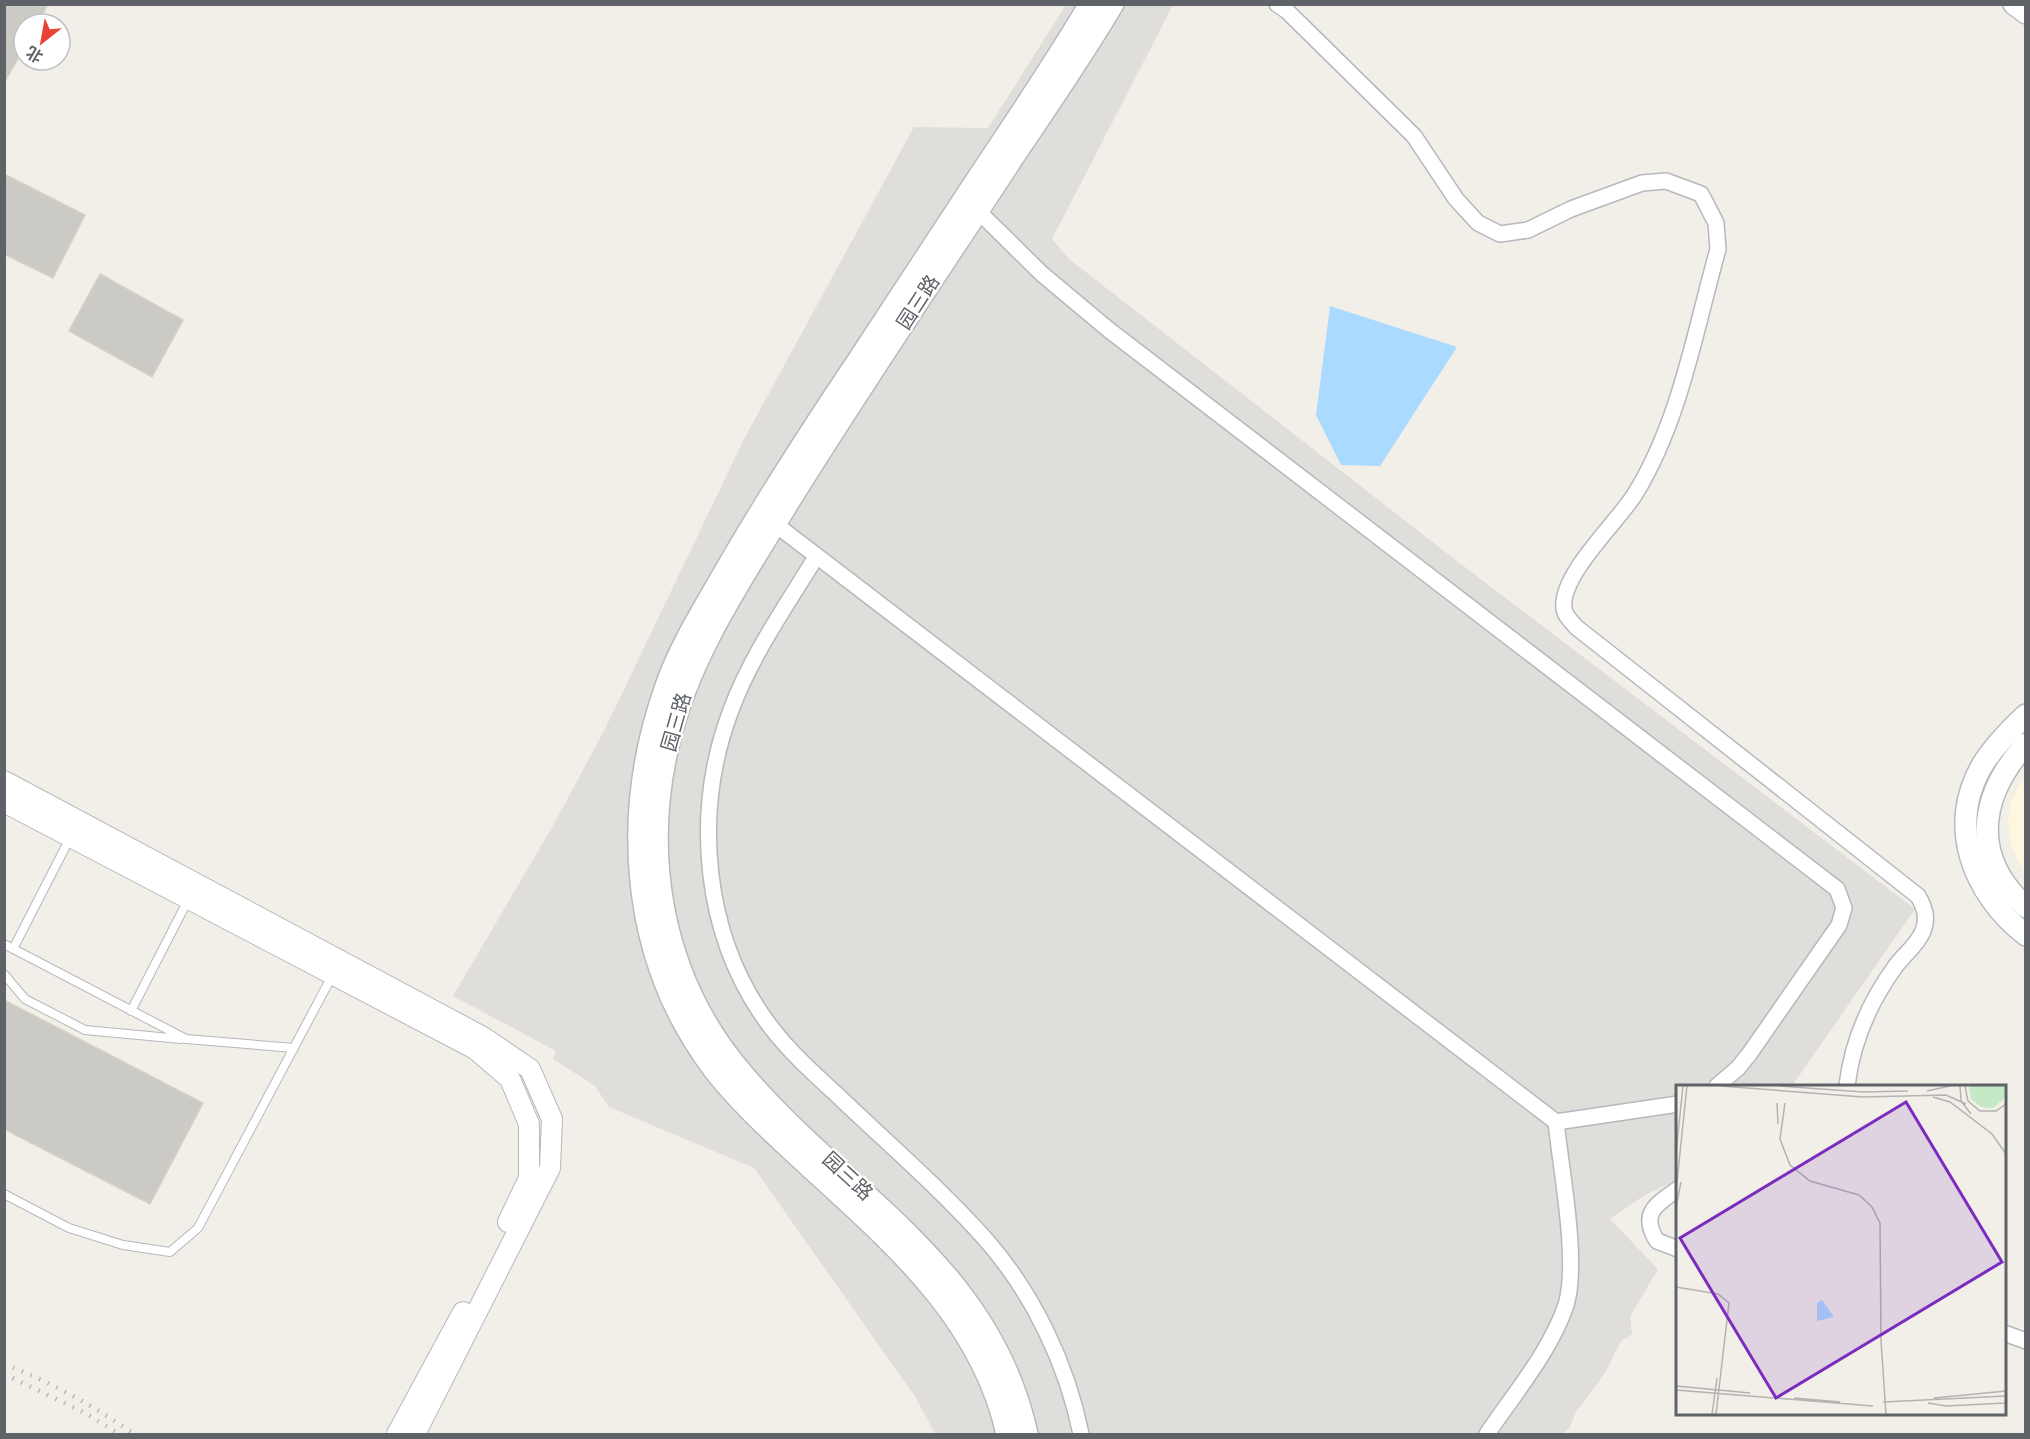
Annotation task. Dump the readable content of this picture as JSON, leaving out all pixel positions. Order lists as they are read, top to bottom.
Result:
{
  "streets": {
    "main road": ["园三路"]
  },
  "north": "bottom left"
}
